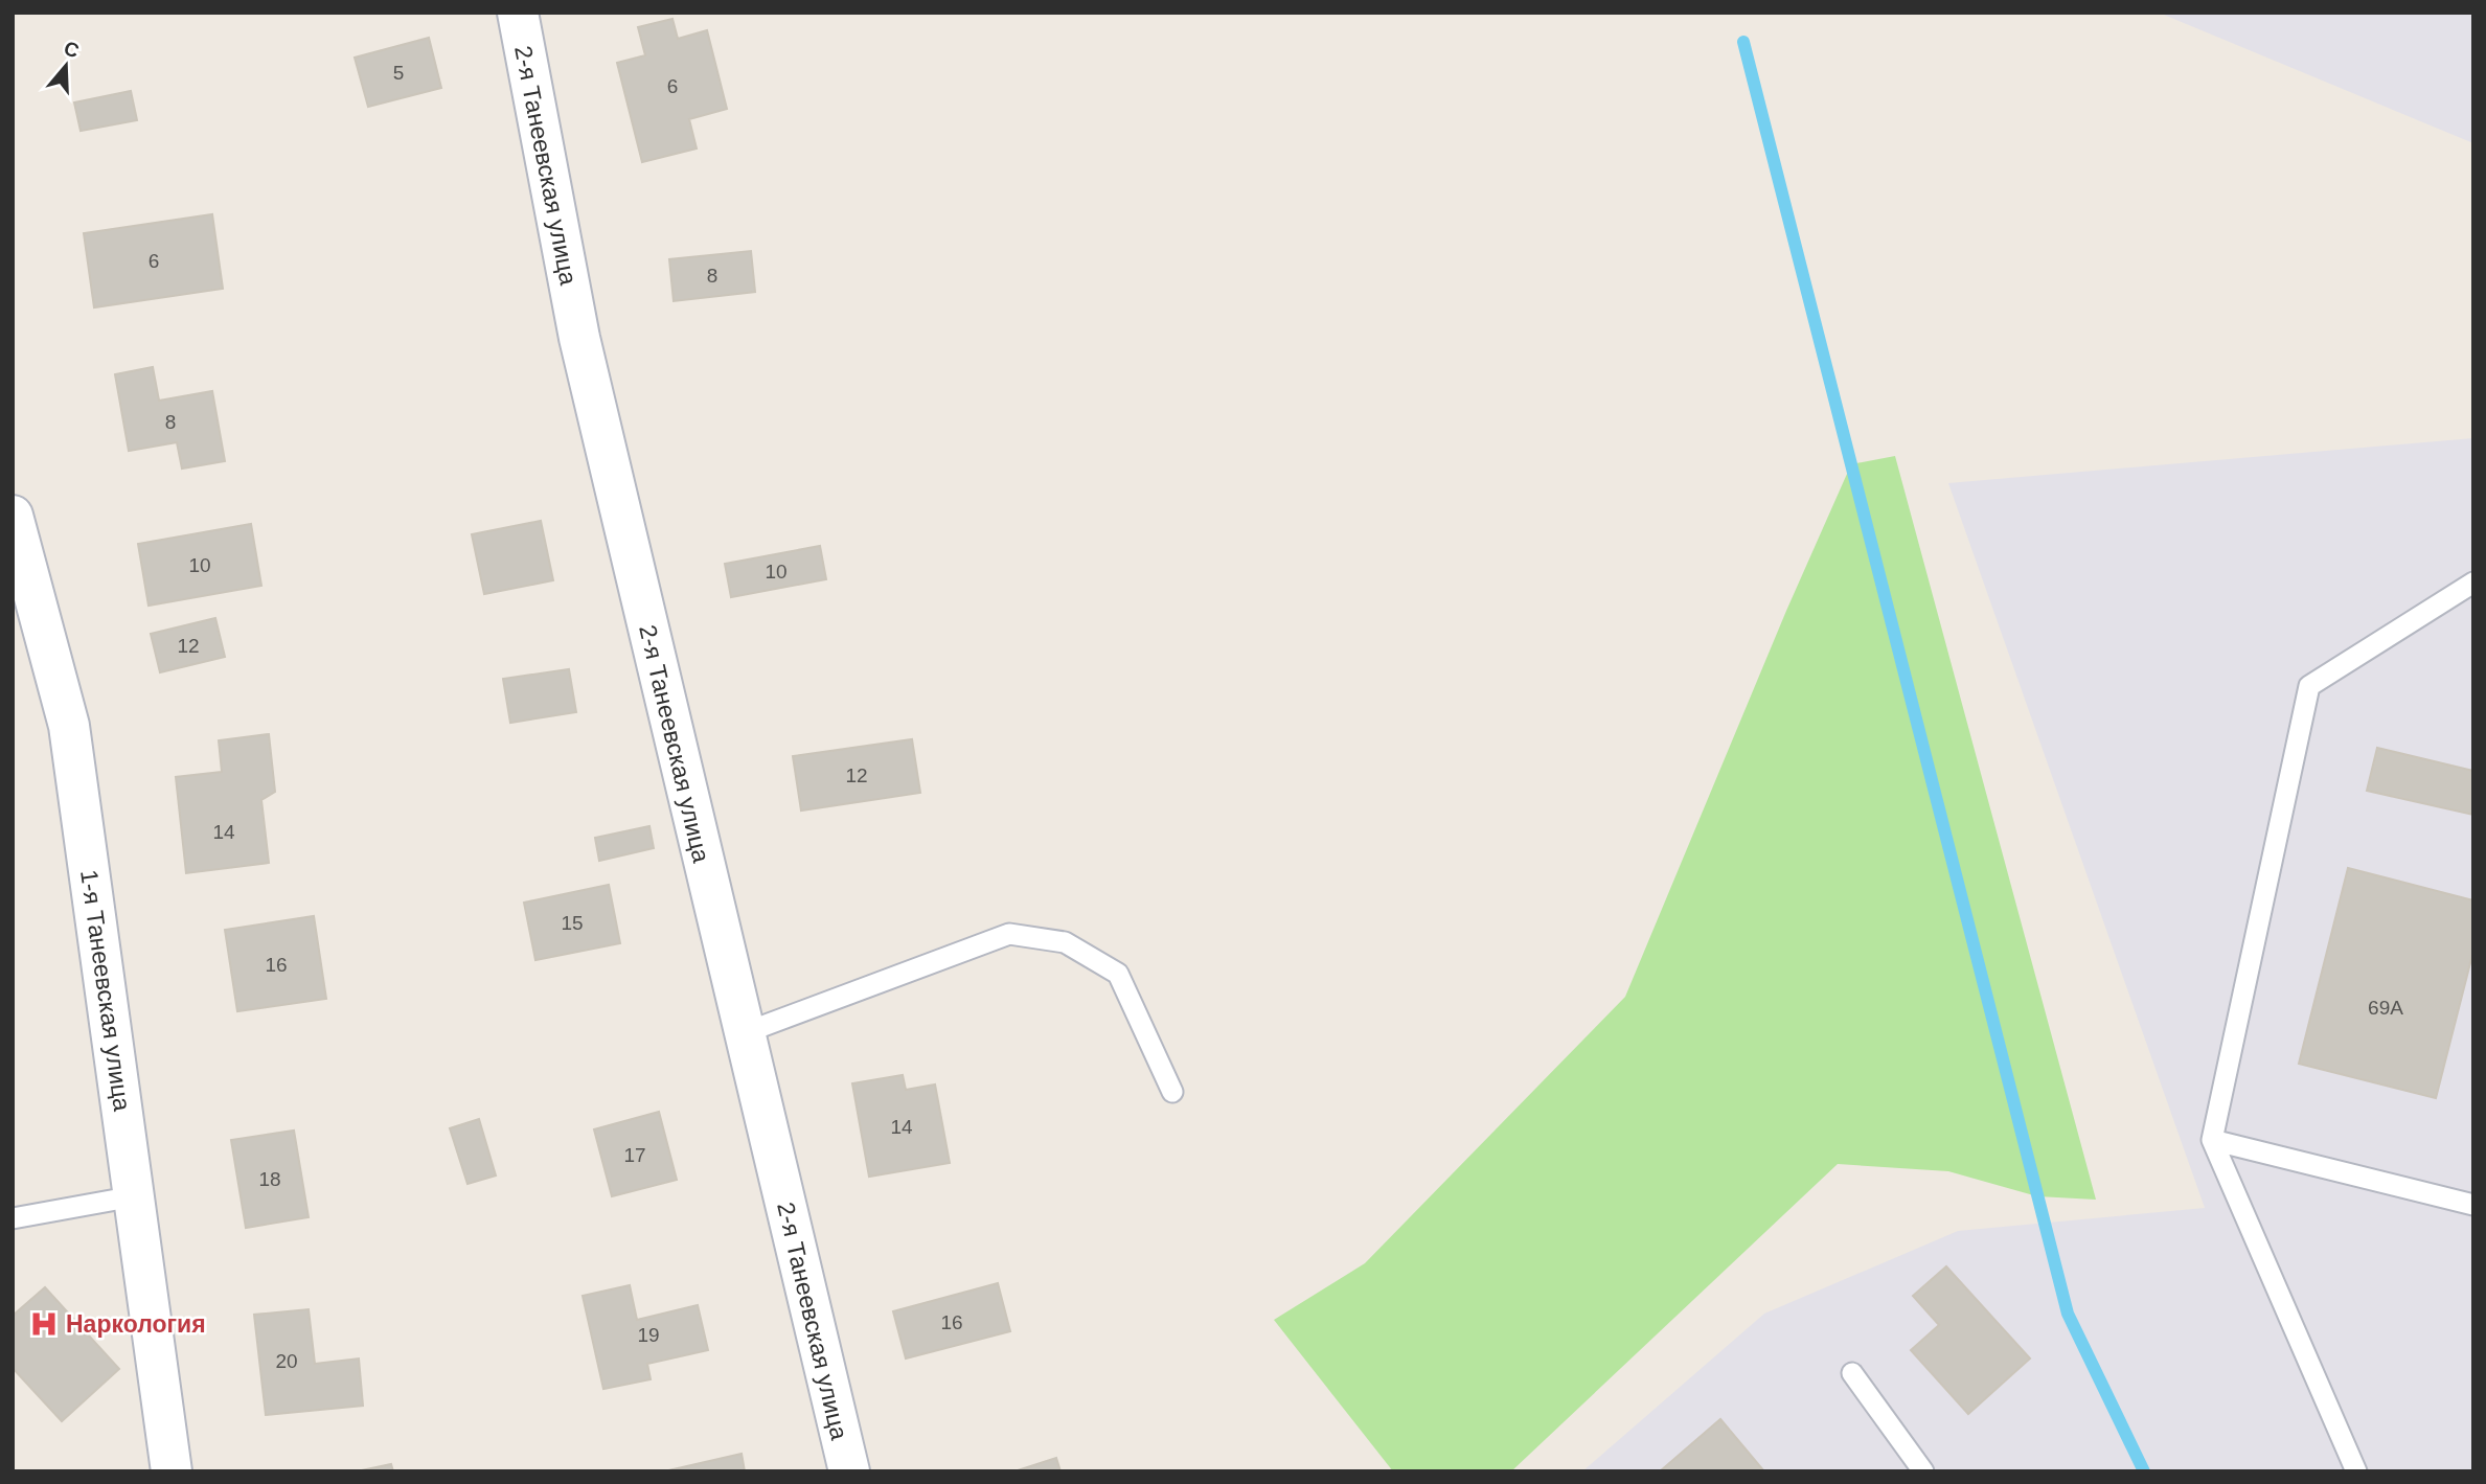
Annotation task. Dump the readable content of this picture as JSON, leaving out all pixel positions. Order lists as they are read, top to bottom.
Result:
{
  "streets": {
    "street": ["2-я Танеевская улица", "1-я Танеевская улица"]
  },
  "places": {
    "hospital": ["Наркология"]
  },
  "house_numbers": [
    "5",
    "6",
    "6",
    "8",
    "8",
    "10",
    "10",
    "12",
    "12",
    "14",
    "15",
    "16",
    "69А",
    "14",
    "17",
    "18",
    "16",
    "19",
    "20"
  ],
  "north": "top"
}
